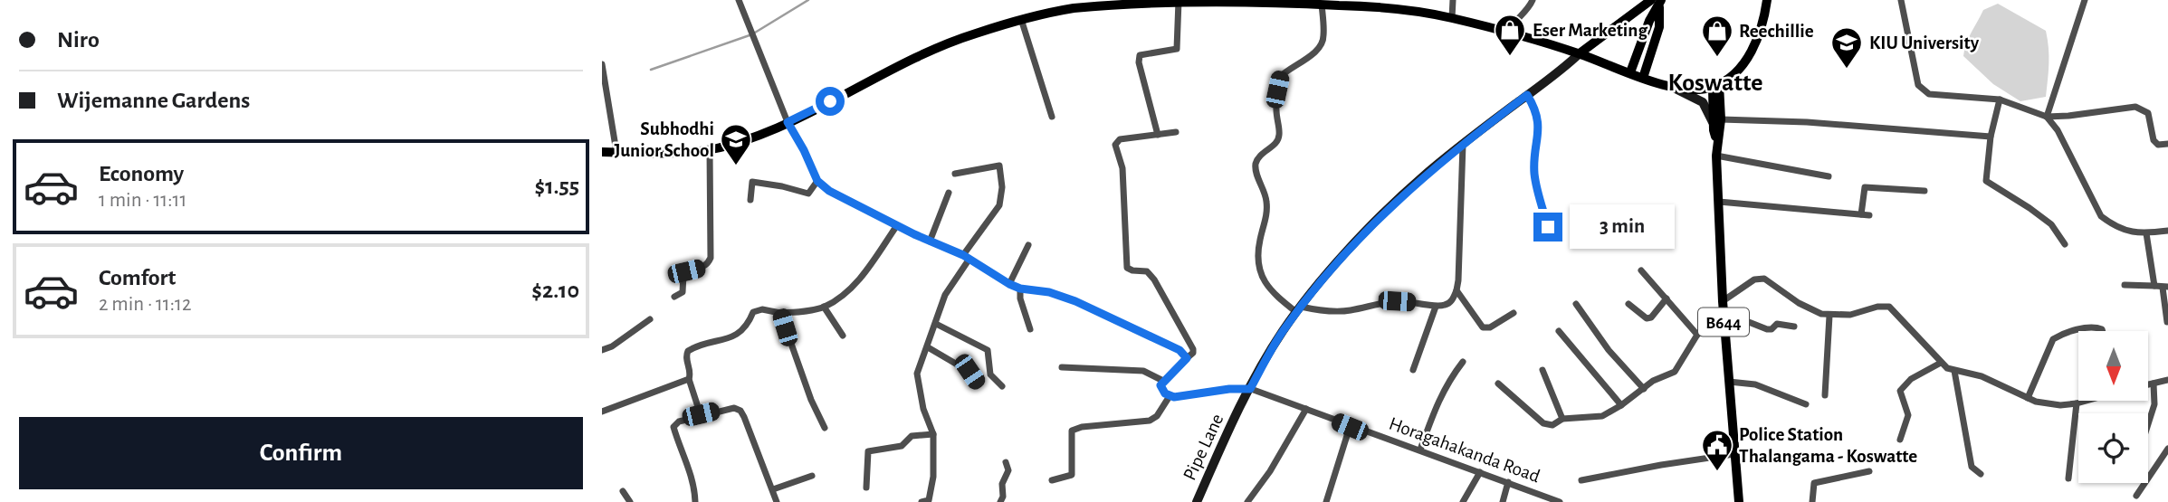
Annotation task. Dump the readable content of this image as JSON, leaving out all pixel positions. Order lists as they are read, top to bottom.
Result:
{
  "streets": {
    "main road": ["B644"],
    "street": ["Pipe Lane", "Horagahakanda Road"]
  },
  "crossings": [
    ["Pipe Lane", "Horagahakanda Road"]
  ],
  "districts": ["Koswatte"],
  "places": {
    "shop": ["Eser Marketing", "Reechillie"],
    "school or university": ["KIU University", "Subhodhi Junior School"],
    "public building": ["Police Station Thalangama - Koswatte"]
  },
  "north": "bottom",
  "page": {
    "banner": ["Niro", "Wijemanne Gardens"],
    "list": [
      {
        "name": "Economy",
        "note": "1 min · 11:11",
        "value": "$1.55"
      },
      {
        "name": "Comfort",
        "note": "2 min · 11:12",
        "value": "$2.10"
      }
    ],
    "bubble": "3 min",
    "buttons": "Confirm"
  }
}
